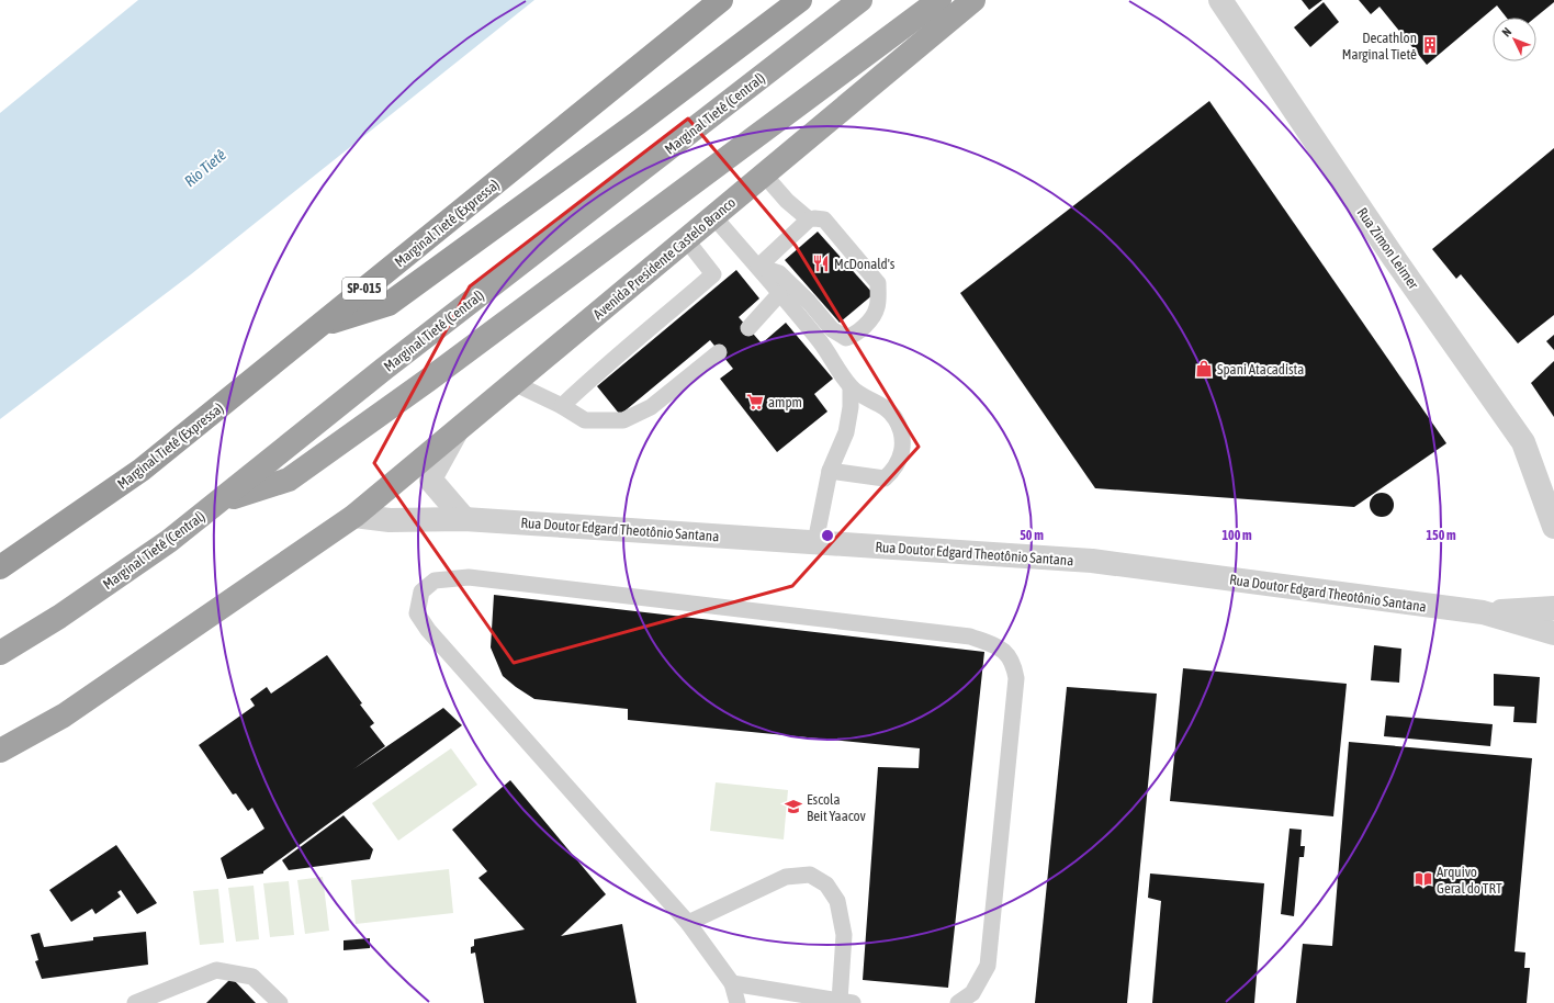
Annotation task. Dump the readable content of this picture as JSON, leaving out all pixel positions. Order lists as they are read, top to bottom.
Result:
{
  "streets": {
    "highway": [
      "Marginal Tietê (Central)",
      "Marginal Tietê (Expressa)",
      "Avenida Presidente Castelo Branco",
      "SP-015"
    ],
    "street": ["Rua Zimon Leirner", "Rua Doutor Edgard Theotônio Santana"]
  },
  "crossings": [
    ["Avenida Presidente Castelo Branco", "Rua Doutor Edgard Theotônio Santana"]
  ],
  "water": ["Rio Tietê"],
  "places": {
    "building": ["Decathlon Marginal Tietê"],
    "restaurant": ["McDonald's"],
    "shop": ["Spani Atacadista"],
    "supermarket": ["ampm"],
    "school or university": ["Escola Beit Yaacov"],
    "library": ["Arquivo Geral do TRT"]
  },
  "north": "top left",
  "rings": ["50 m", "100 m", "150 m"]
}
